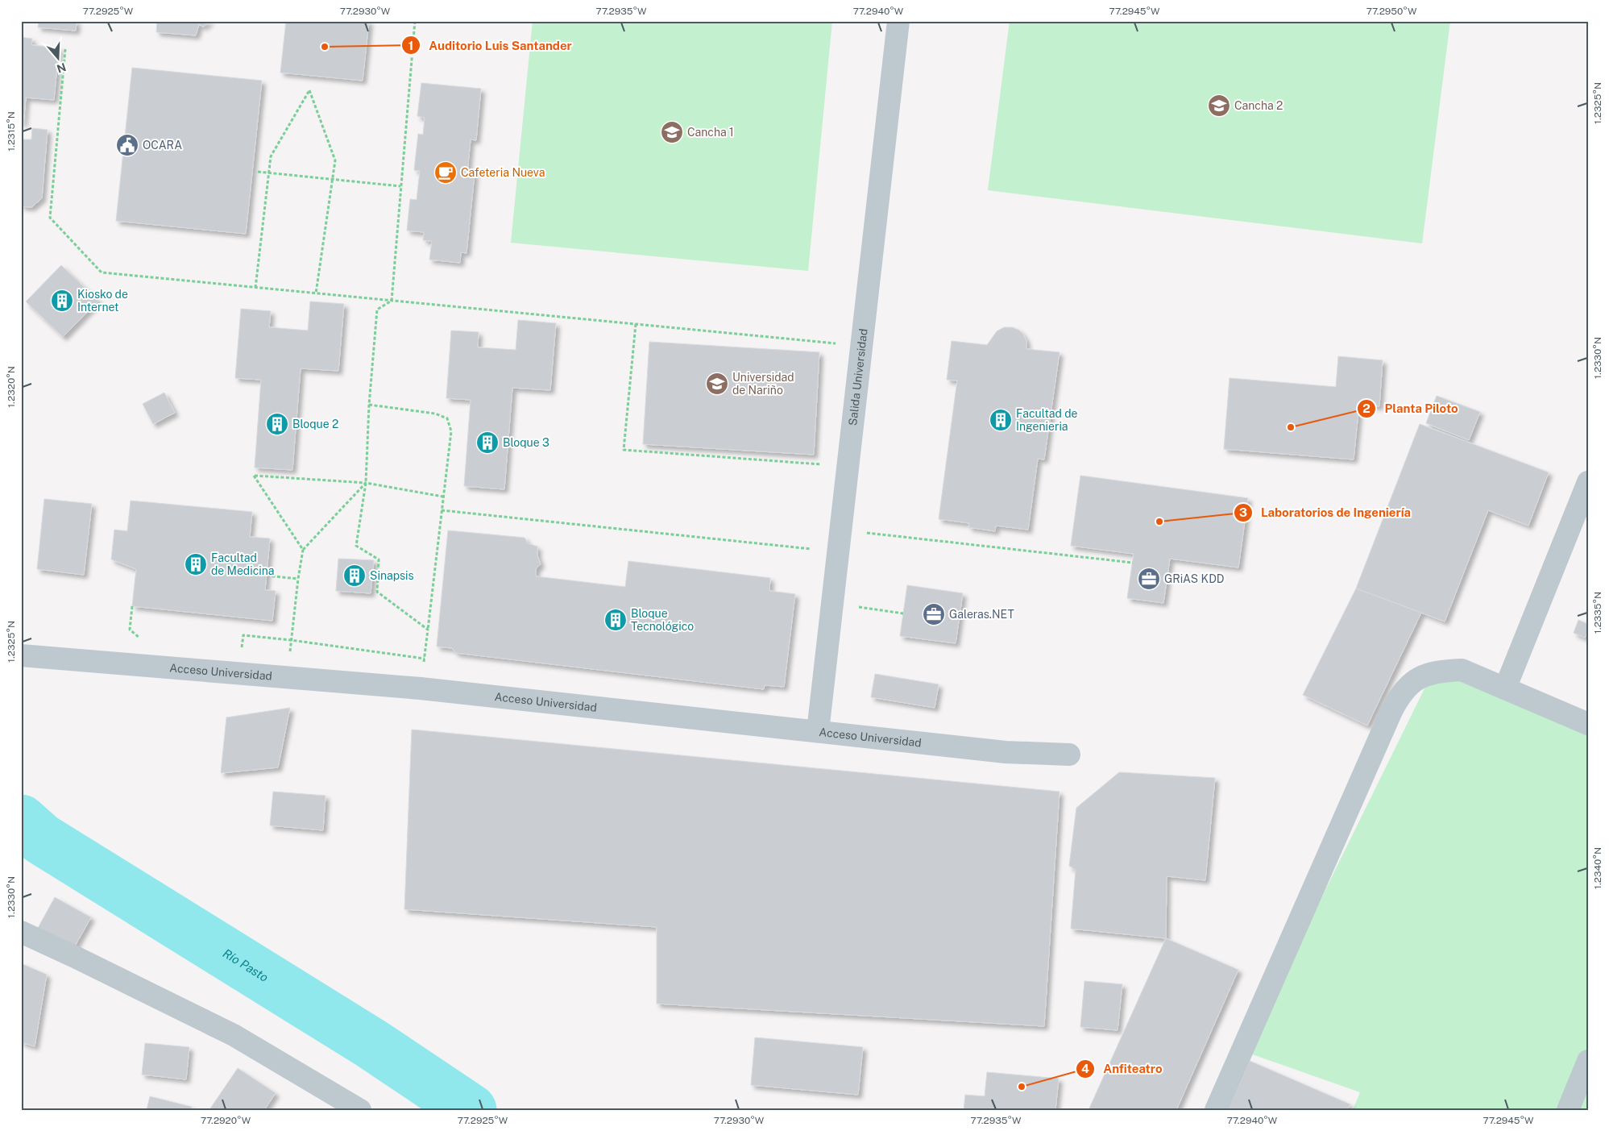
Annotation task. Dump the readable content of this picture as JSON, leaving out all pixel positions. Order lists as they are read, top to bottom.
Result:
{
  "streets": {
    "street": ["Salida Universidad", "Acceso Universidad"]
  },
  "crossings": [
    ["Salida Universidad", "Acceso Universidad"]
  ],
  "water": ["Río Pasto"],
  "places": {
    "other": [
      "Auditorio Luis Santander",
      "Planta Piloto",
      "Laboratorios de Ingeniería",
      "Anfiteatro"
    ],
    "school or university": ["Cancha 2", "Cancha 1", "Universidad de Nariño"],
    "public building": ["OCARA"],
    "cafe": ["Cafeteria Nueva"],
    "building": [
      "Kiosko de Internet",
      "Facultad de Ingenieria",
      "Bloque 2",
      "Bloque 3",
      "Facultad de Medicina",
      "Sinapsis",
      "Bloque Tecnológico"
    ],
    "office": ["GRiAS KDD", "Galeras.NET"]
  },
  "north": "bottom",
  "coordinates": [
    "77.2925°W",
    "77.2930°W",
    "77.2935°W",
    "77.2940°W",
    "77.2945°W",
    "77.2950°W",
    "1.2325°N",
    "1.2315°N",
    "1.2330°N",
    "1.2320°N",
    "1.2335°N",
    "1.2340°N",
    "77.2920°W"
  ]
}
